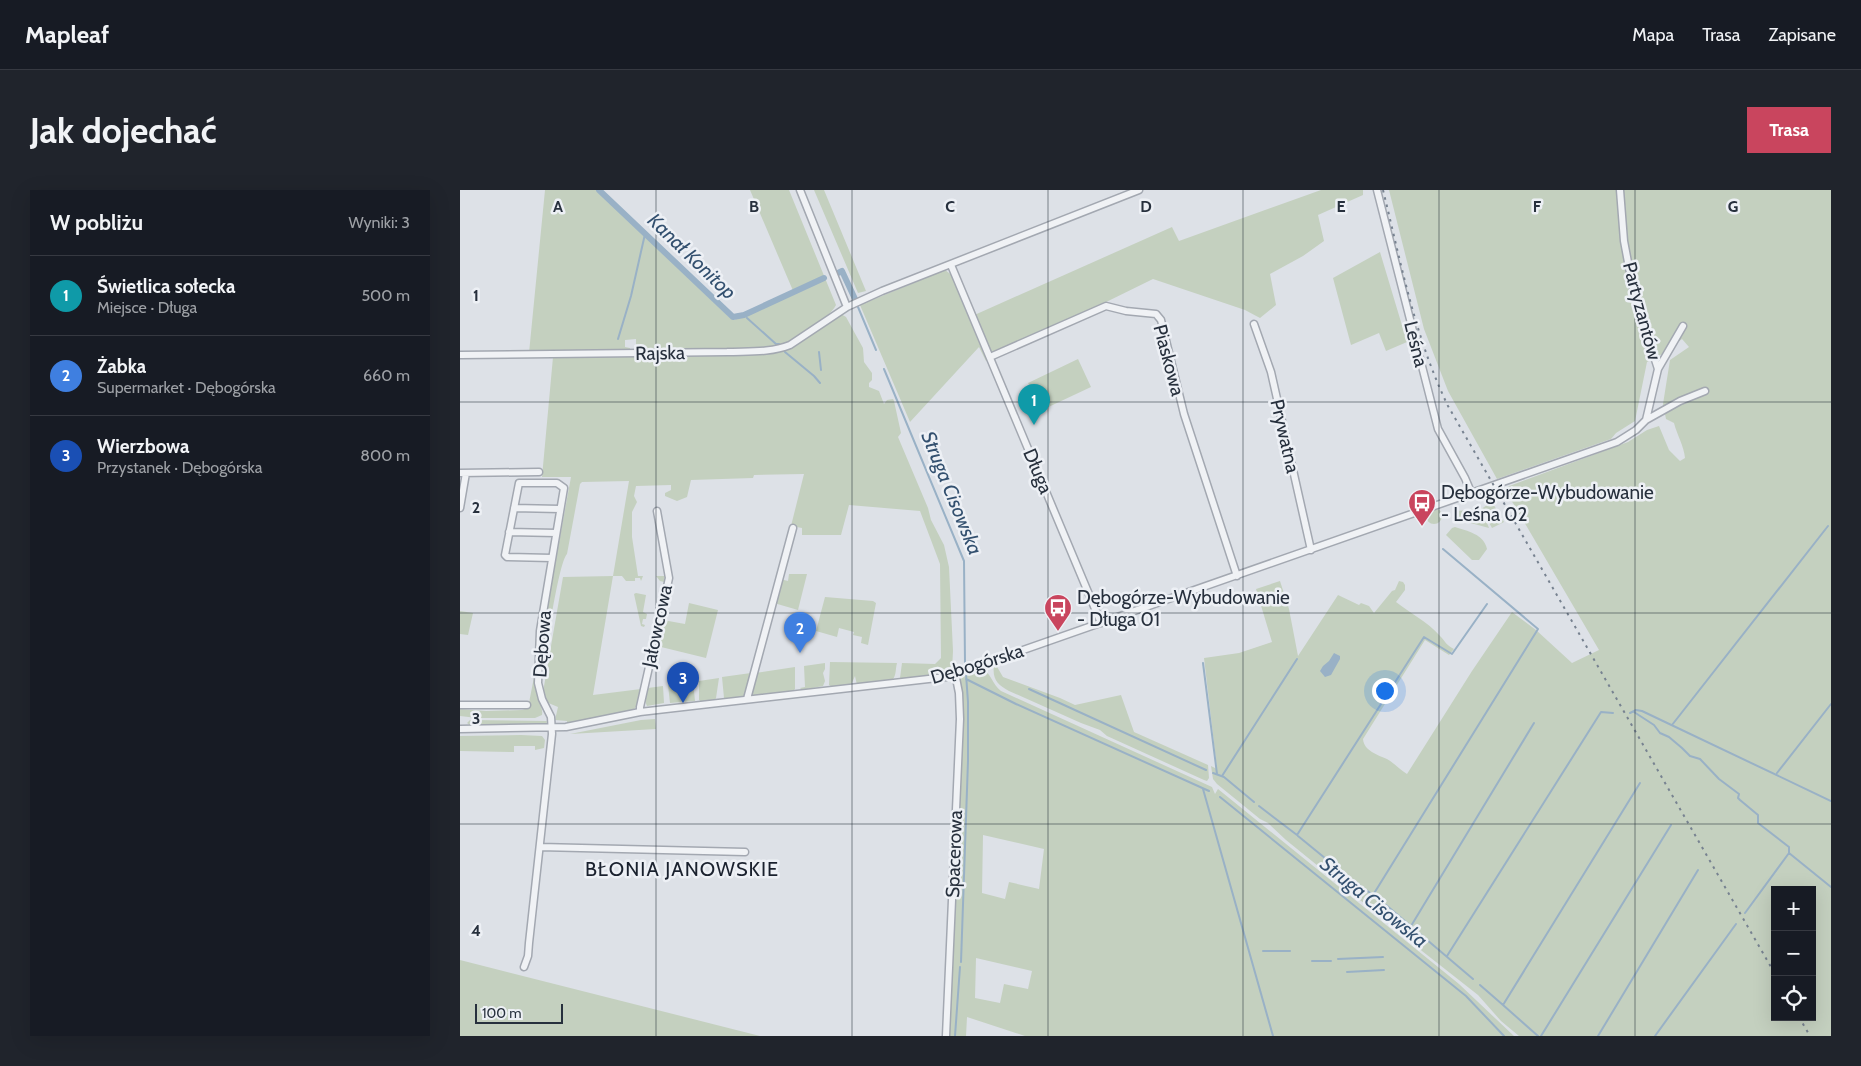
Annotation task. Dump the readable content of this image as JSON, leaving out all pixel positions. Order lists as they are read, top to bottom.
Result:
{
  "streets": {
    "street": [
      "Partyzantów",
      "Leśna",
      "Rajska",
      "Piaskowa",
      "Prywatna",
      "Długa",
      "Jałowcowa",
      "Dębowa",
      "Dębogórska",
      "Spacerowa"
    ]
  },
  "crossings": [
    ["Leśna", "Dębogórska"],
    ["Piaskowa", "Długa"],
    ["Piaskowa", "Dębogórska"],
    ["Prywatna", "Dębogórska"],
    ["Długa", "Dębogórska"],
    ["Jałowcowa", "Dębogórska"],
    ["Dębowa", "Dębogórska"],
    ["Dębogórska", "Spacerowa"]
  ],
  "districts": ["BŁONIA JANOWSKIE"],
  "water": ["Kanał Konitop", "Struga Cisowska"],
  "places": {
    "bus stop": ["Dębogórze-Wybudowanie - Leśna 02", "Dębogórze-Wybudowanie - Długa 01"]
  },
  "scale_bar": "100 m",
  "page": {
    "header": "Mapleaf",
    "nav": ["Mapa", "Trasa", "Zapisane"],
    "buttons": "Trasa",
    "title": "Jak dojechać",
    "heading": ["W pobliżu", "Wyniki: 3"],
    "list": [
      {
        "mark": "1",
        "name": "Świetlica sołecka",
        "note": "Miejsce · Długa",
        "value": "500 m"
      },
      {
        "mark": "2",
        "name": "Żabka",
        "note": "Supermarket · Dębogórska",
        "value": "660 m"
      },
      {
        "mark": "3",
        "name": "Wierzbowa",
        "note": "Przystanek · Dębogórska",
        "value": "800 m"
      }
    ],
    "pins": ["1", "2", "3"],
    "map_buttons": ["+", "−"],
    "scale": "100 m"
  },
  "grid": {
    "columns": [
      "A",
      "B",
      "C",
      "D",
      "E",
      "F",
      "G"
    ],
    "rows": [
      "1",
      "2",
      "3",
      "4"
    ]
  }
}
